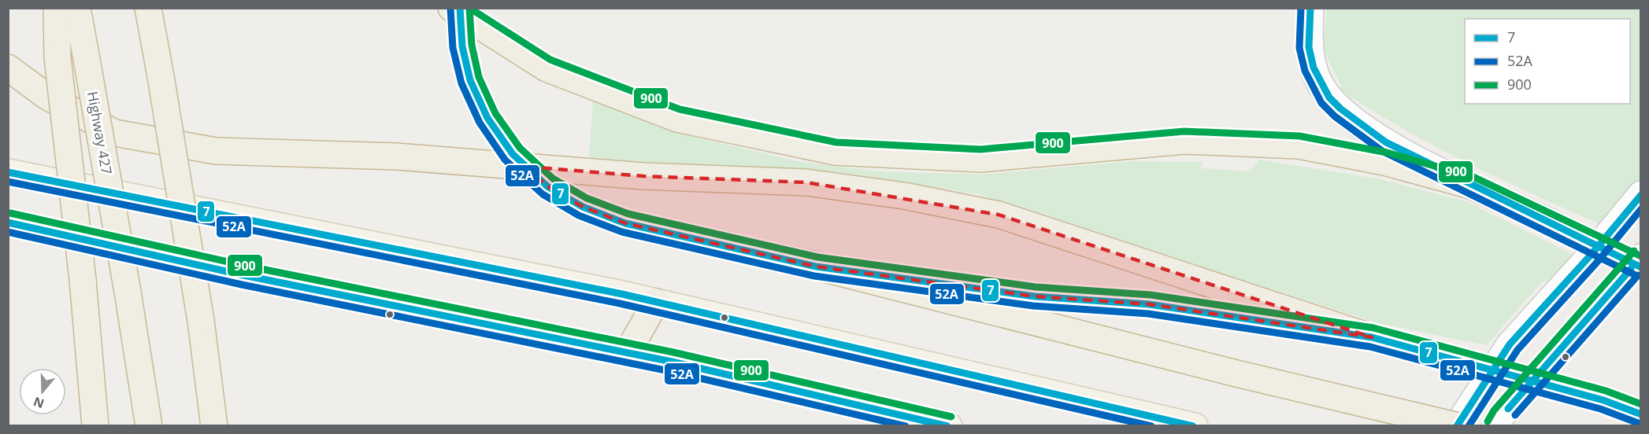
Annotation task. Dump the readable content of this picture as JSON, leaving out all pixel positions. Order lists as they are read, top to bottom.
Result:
{
  "streets": {
    "highway": ["Highway 427"]
  },
  "lines": ["transit line 7", "transit line 52A", "transit line 900"],
  "legend": ["7", "52A", "900"],
  "north": "bottom"
}
